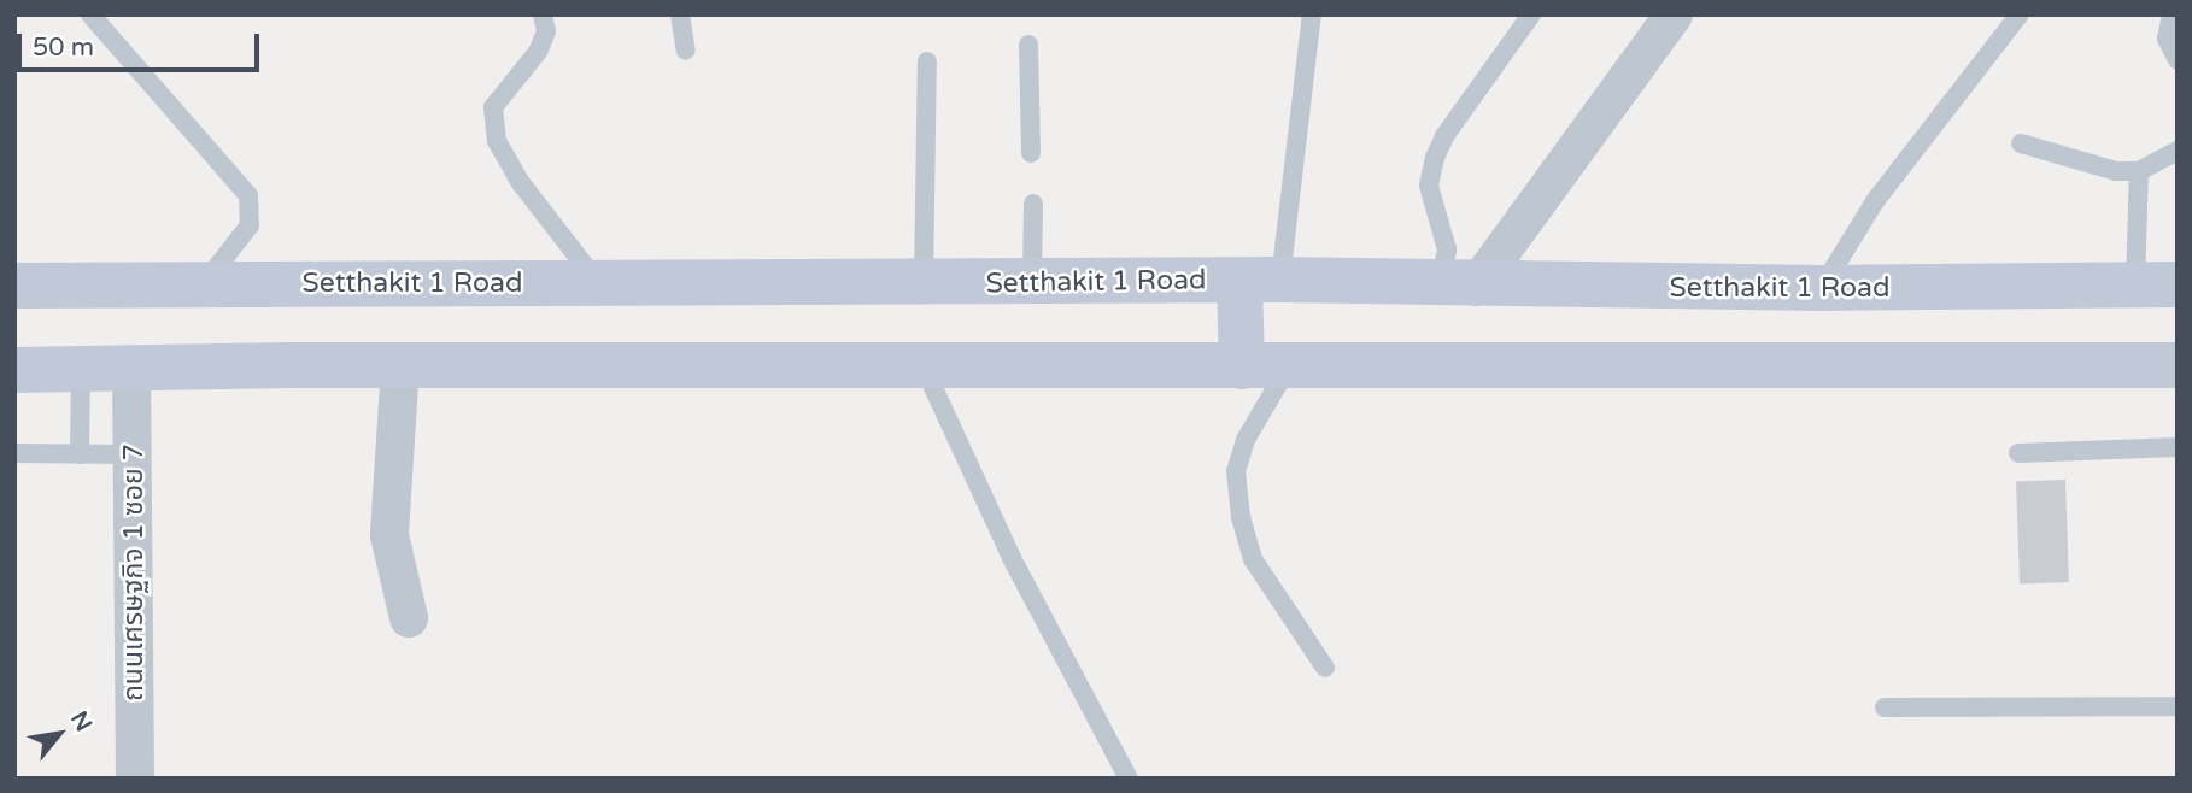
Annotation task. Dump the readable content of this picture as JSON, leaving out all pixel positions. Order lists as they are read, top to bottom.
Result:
{
  "streets": {
    "main road": ["Setthakit 1 Road"],
    "street": ["ถนนเศรษฐกิจ 1 ซอย 7"]
  },
  "scale_bar": "50 m",
  "north": "top right"
}
